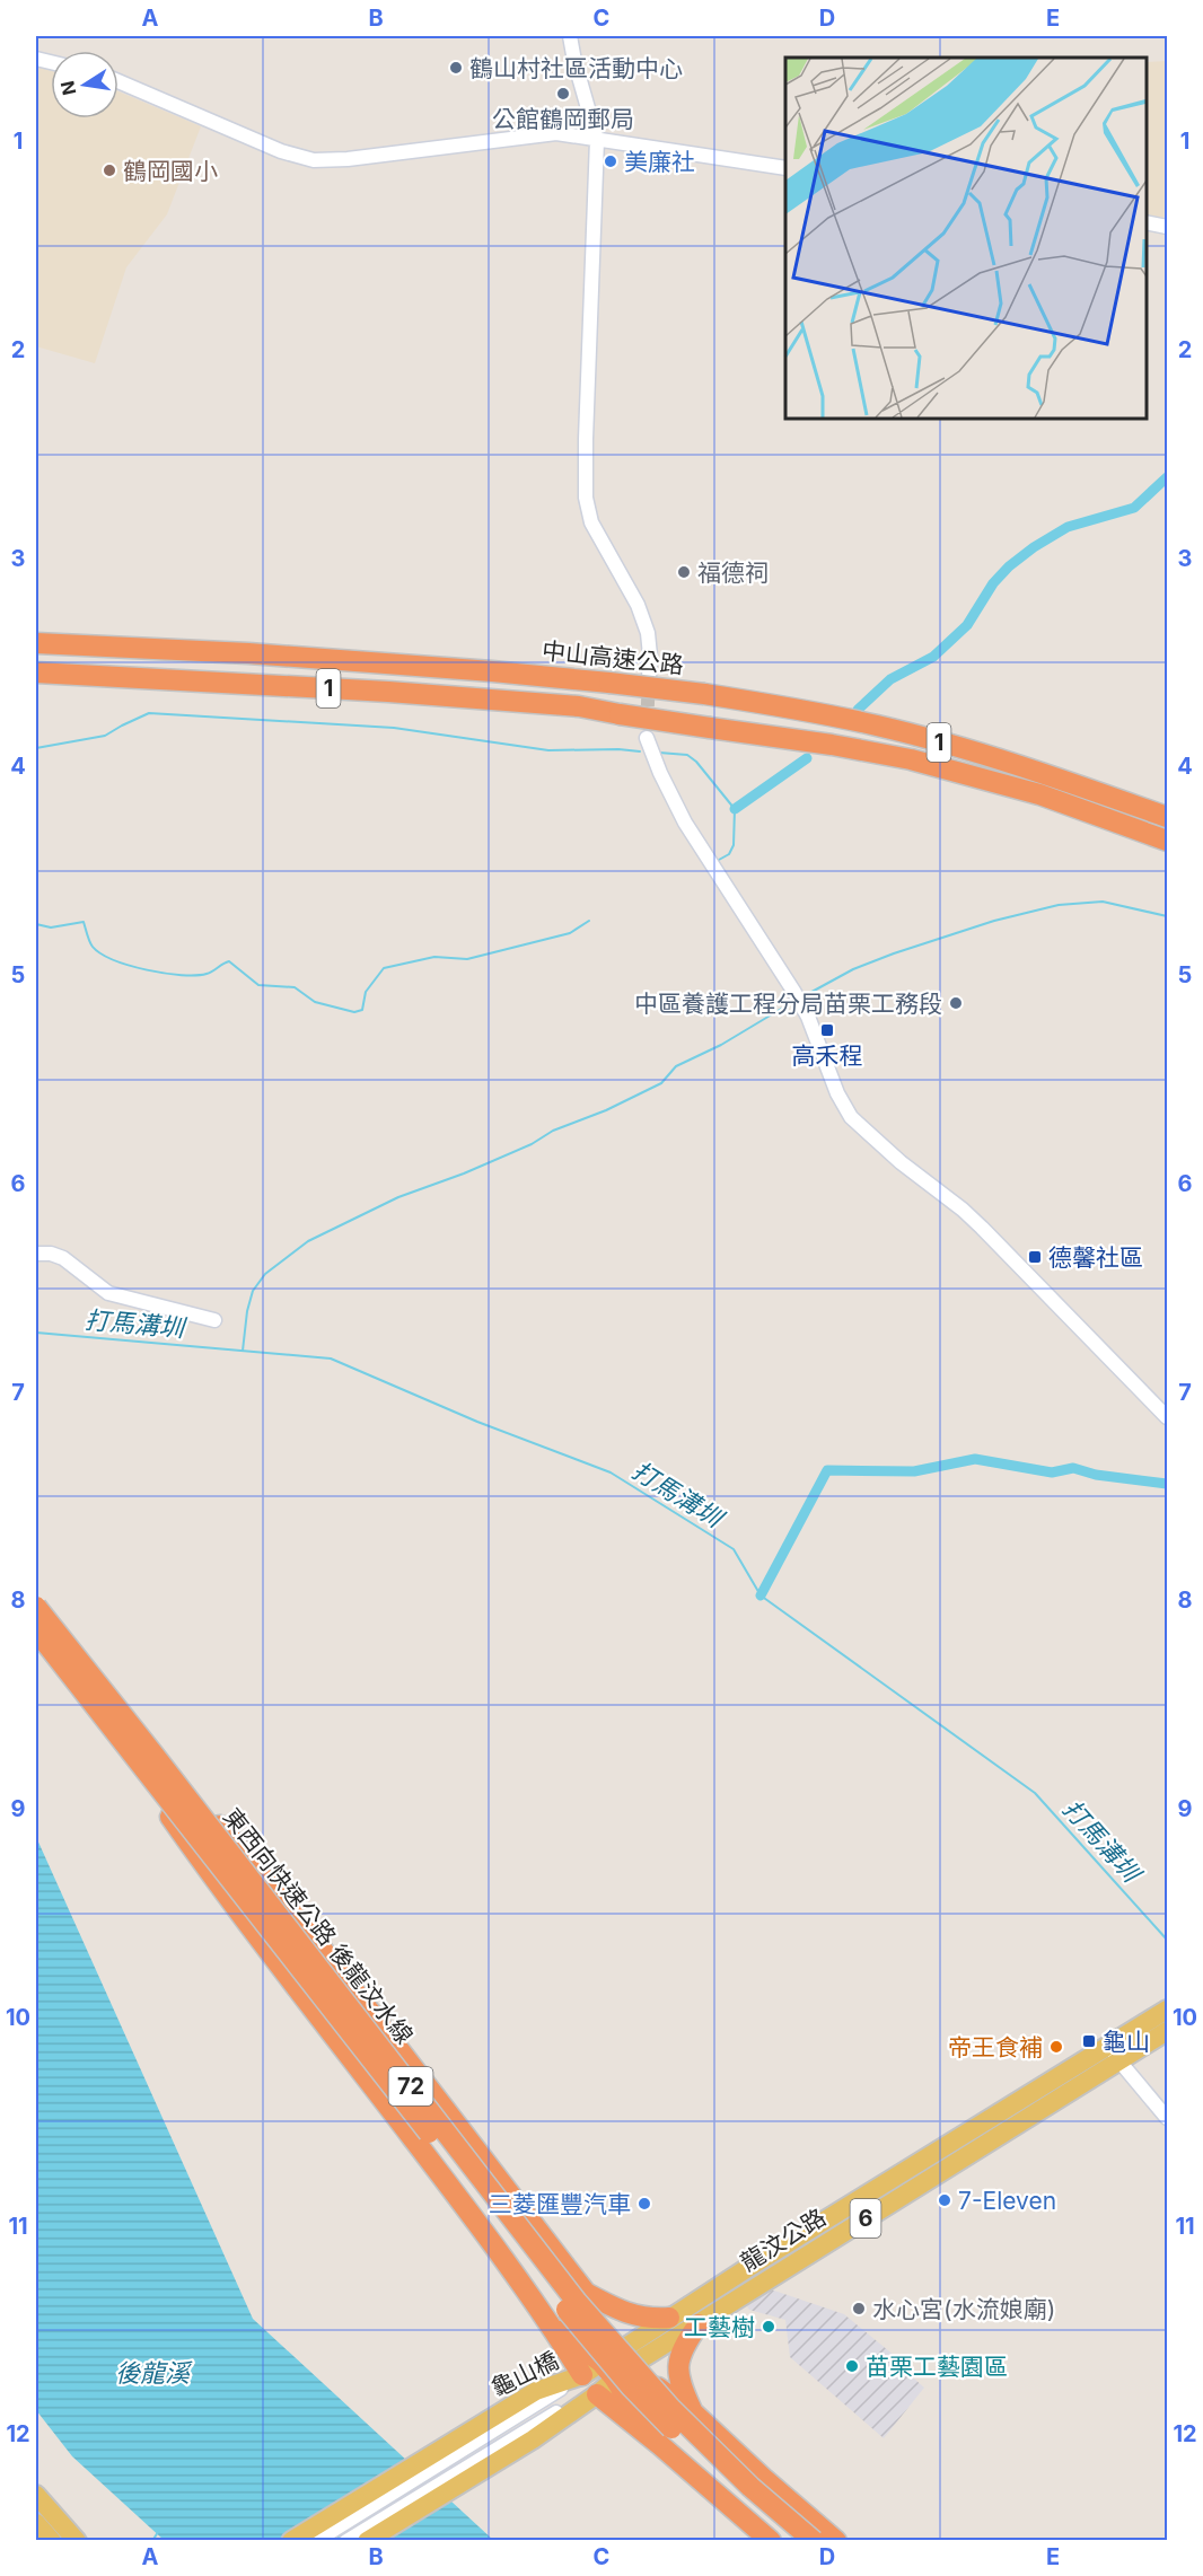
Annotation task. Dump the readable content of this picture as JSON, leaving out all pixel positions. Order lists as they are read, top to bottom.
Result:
{
  "streets": {
    "highway": [
      "中山高速公路",
      "1",
      "東西向快速公路 後龍汶水線",
      "72"
    ],
    "main road": ["6", "龍汶公路", "龜山橋"]
  },
  "crossings": [
    ["6", "龍汶公路"],
    ["6", "龜山橋"],
    ["龍汶公路", "龜山橋"]
  ],
  "water": ["打馬溝圳", "後龍溪"],
  "places": {
    "other": [
      "鶴山村社區活動中心",
      "公館鶴岡郵局",
      "美廉社",
      "鶴岡國小",
      "福德祠",
      "中區養護工程分局苗栗工務段",
      "帝王食補",
      "7-Eleven",
      "三菱匯豐汽車",
      "水心宮(水流娘廟)",
      "工藝樹",
      "苗栗工藝園區"
    ],
    "transit": ["高禾程", "德馨社區", "龜山"]
  },
  "north": "left",
  "grid": {
    "columns": [
      "A",
      "B",
      "C",
      "D",
      "E"
    ],
    "rows": [
      "1",
      "2",
      "3",
      "4",
      "5",
      "6",
      "7",
      "8",
      "9",
      "10",
      "11",
      "12"
    ]
  }
}
